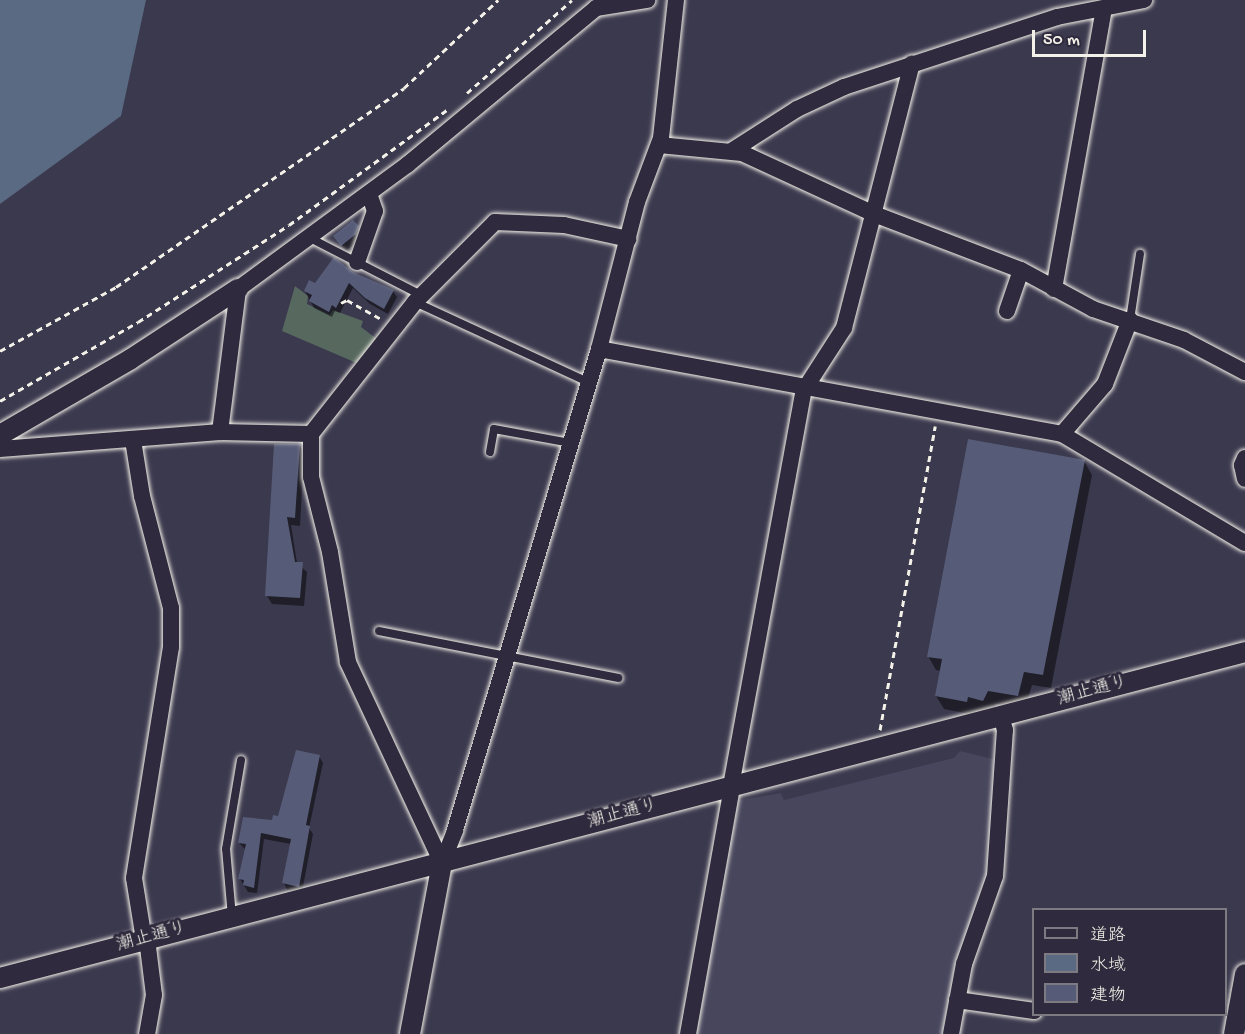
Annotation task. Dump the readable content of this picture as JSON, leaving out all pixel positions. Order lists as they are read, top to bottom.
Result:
{
  "streets": {
    "street": ["潮止通り"]
  },
  "legend": ["道路", "水域", "建物"],
  "scale_bar": "50 m"
}
